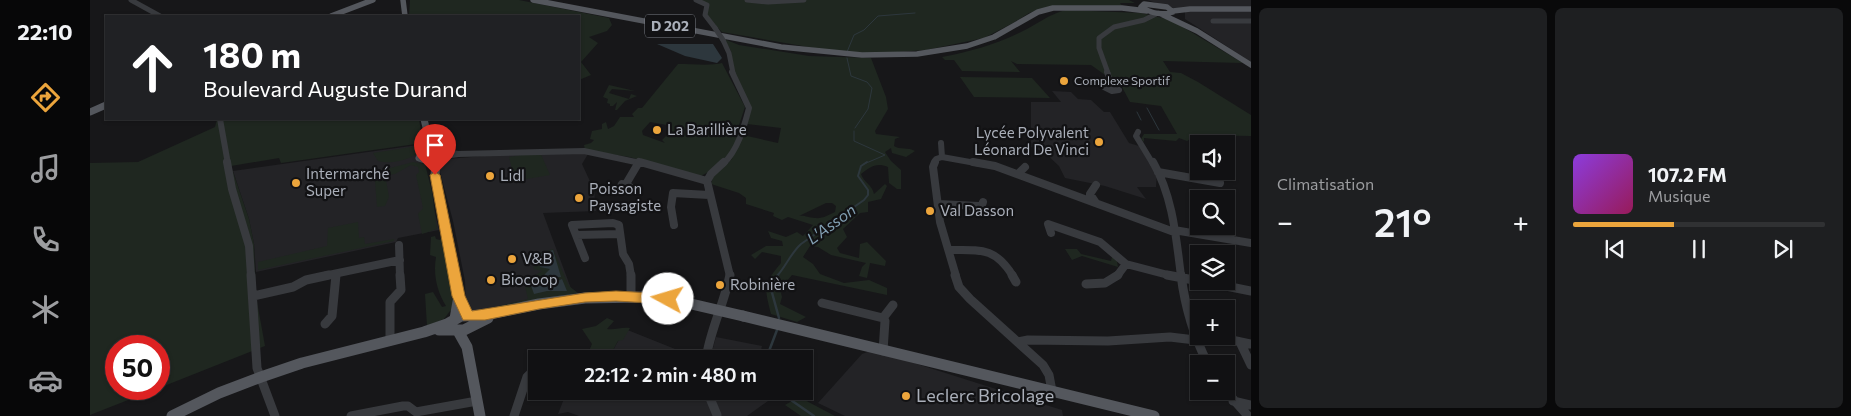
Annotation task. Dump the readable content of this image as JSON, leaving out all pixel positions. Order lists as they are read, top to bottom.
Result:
{
  "streets": {
    "main road": ["D 202"]
  },
  "water": ["L'Asson"],
  "places": [
    "Complexe Sportif",
    "La Barillière",
    "Lycée Polyvalent Léonard De Vinci",
    "Lidl",
    "Intermarché Super",
    "Poisson Paysagiste",
    "Val Dasson",
    "V&B",
    "Biocoop",
    "Robinière",
    "Leclerc Bricolage"
  ],
  "page": {
    "tabs": "22:10",
    "tile": "Climatisation",
    "turn": ["180 m", "Boulevard Auguste Durand"],
    "map_buttons": ["+", "−"],
    "song": ["107.2 FM", "Musique"],
    "heat": ["−", "21°", "+"],
    "limit": "50",
    "trip": "22:12 · 2 min · 480 m"
  }
}
